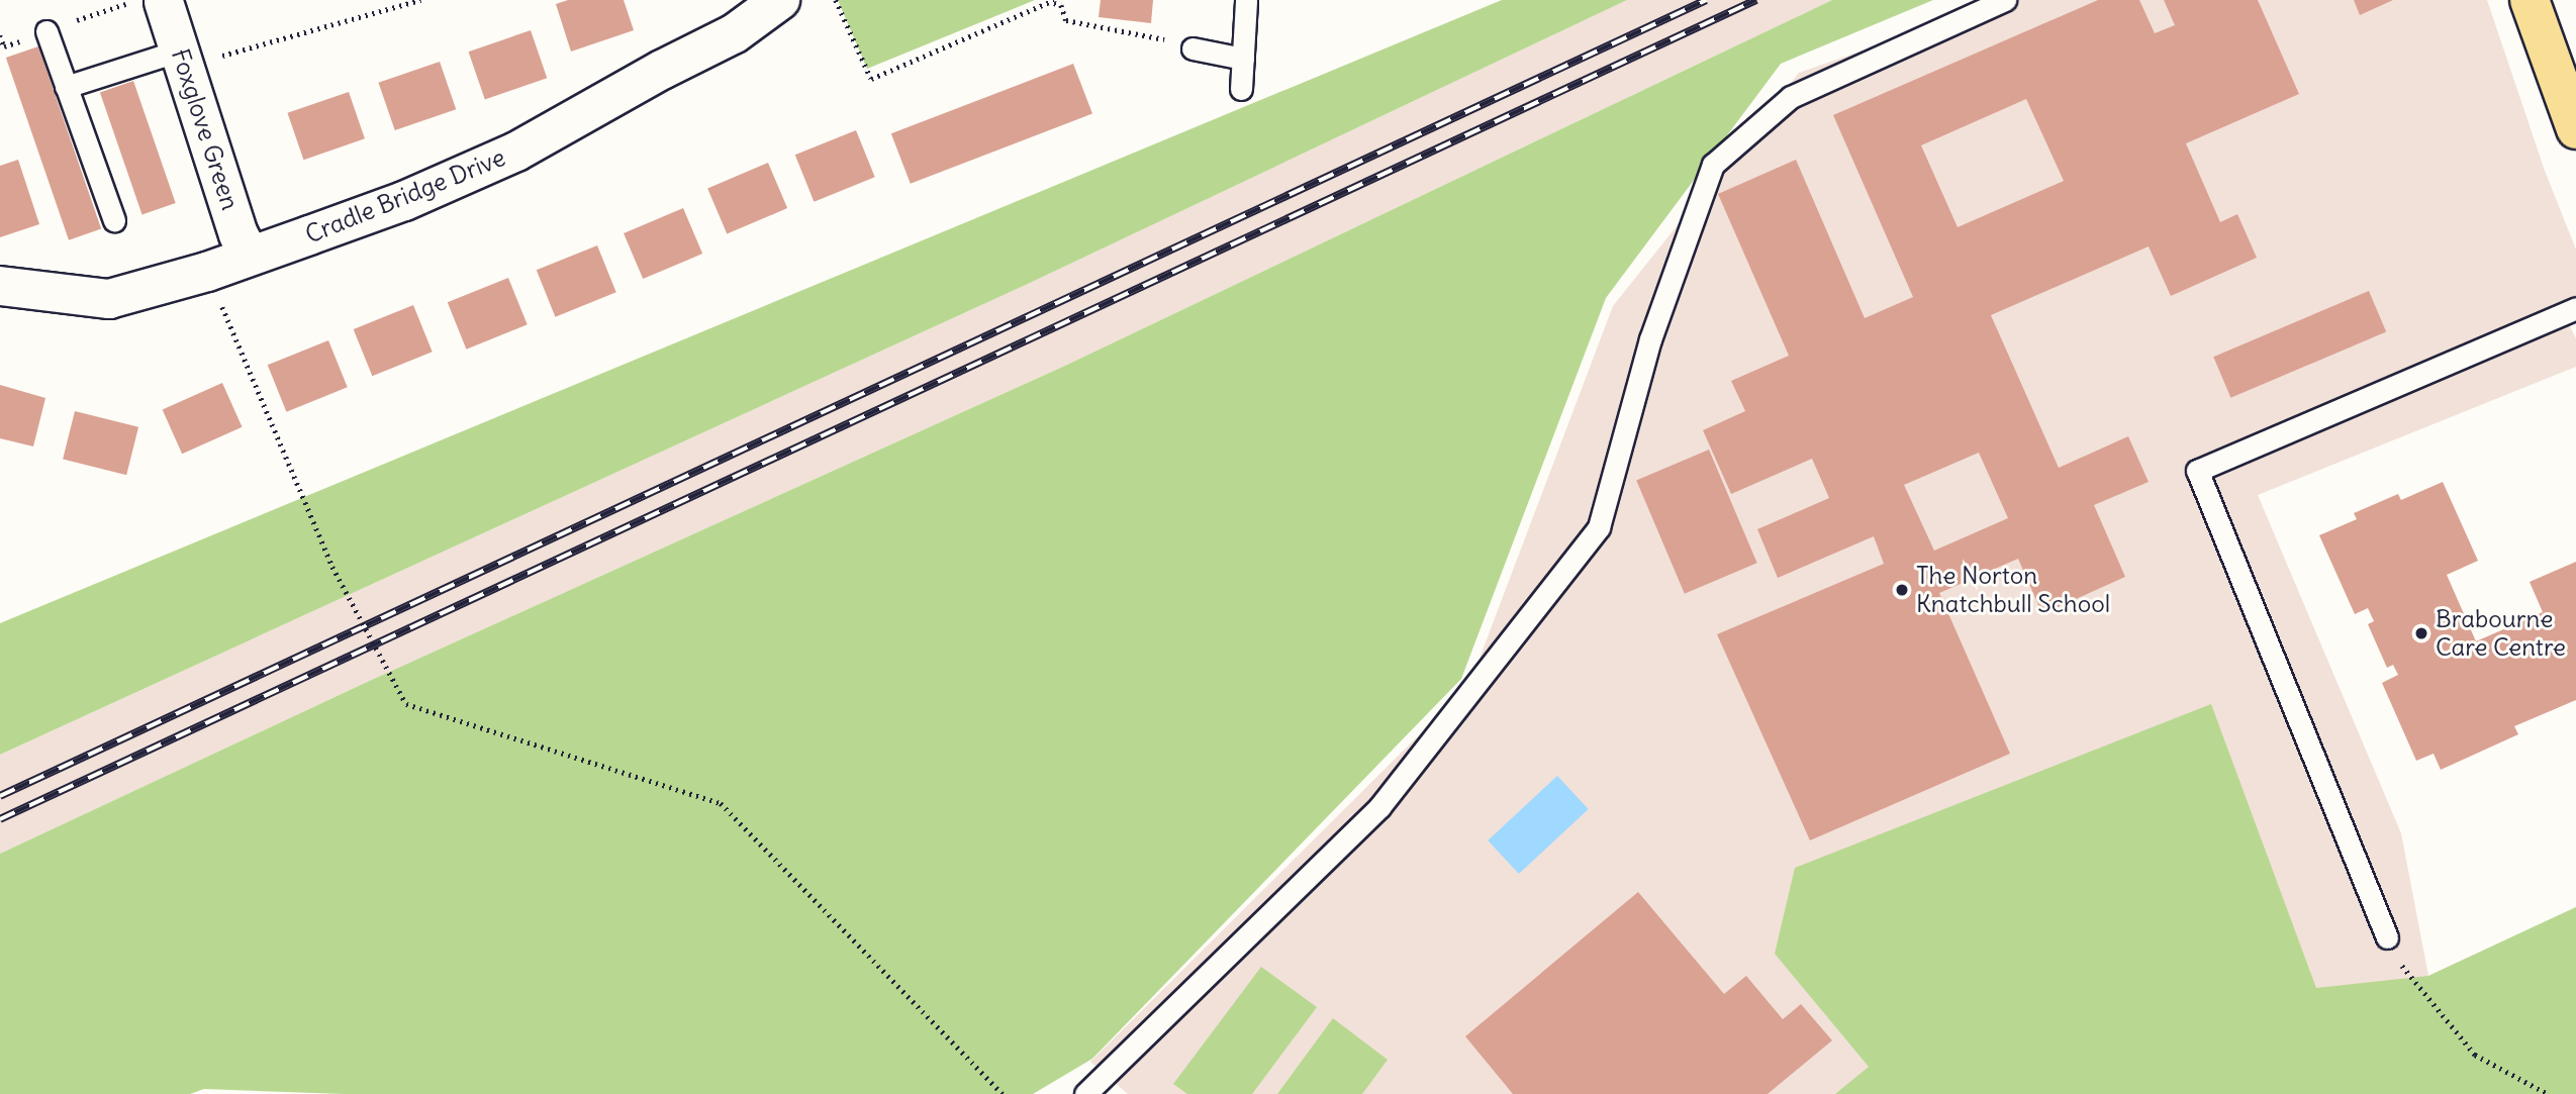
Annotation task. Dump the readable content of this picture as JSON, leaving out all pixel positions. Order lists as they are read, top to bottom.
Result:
{
  "streets": {
    "street": ["Foxglove Green", "Cradle Bridge Drive"]
  },
  "crossings": [
    ["Foxglove Green", "Cradle Bridge Drive"]
  ],
  "places": ["The Norton Knatchbull School", "Brabourne Care Centre"]
}
